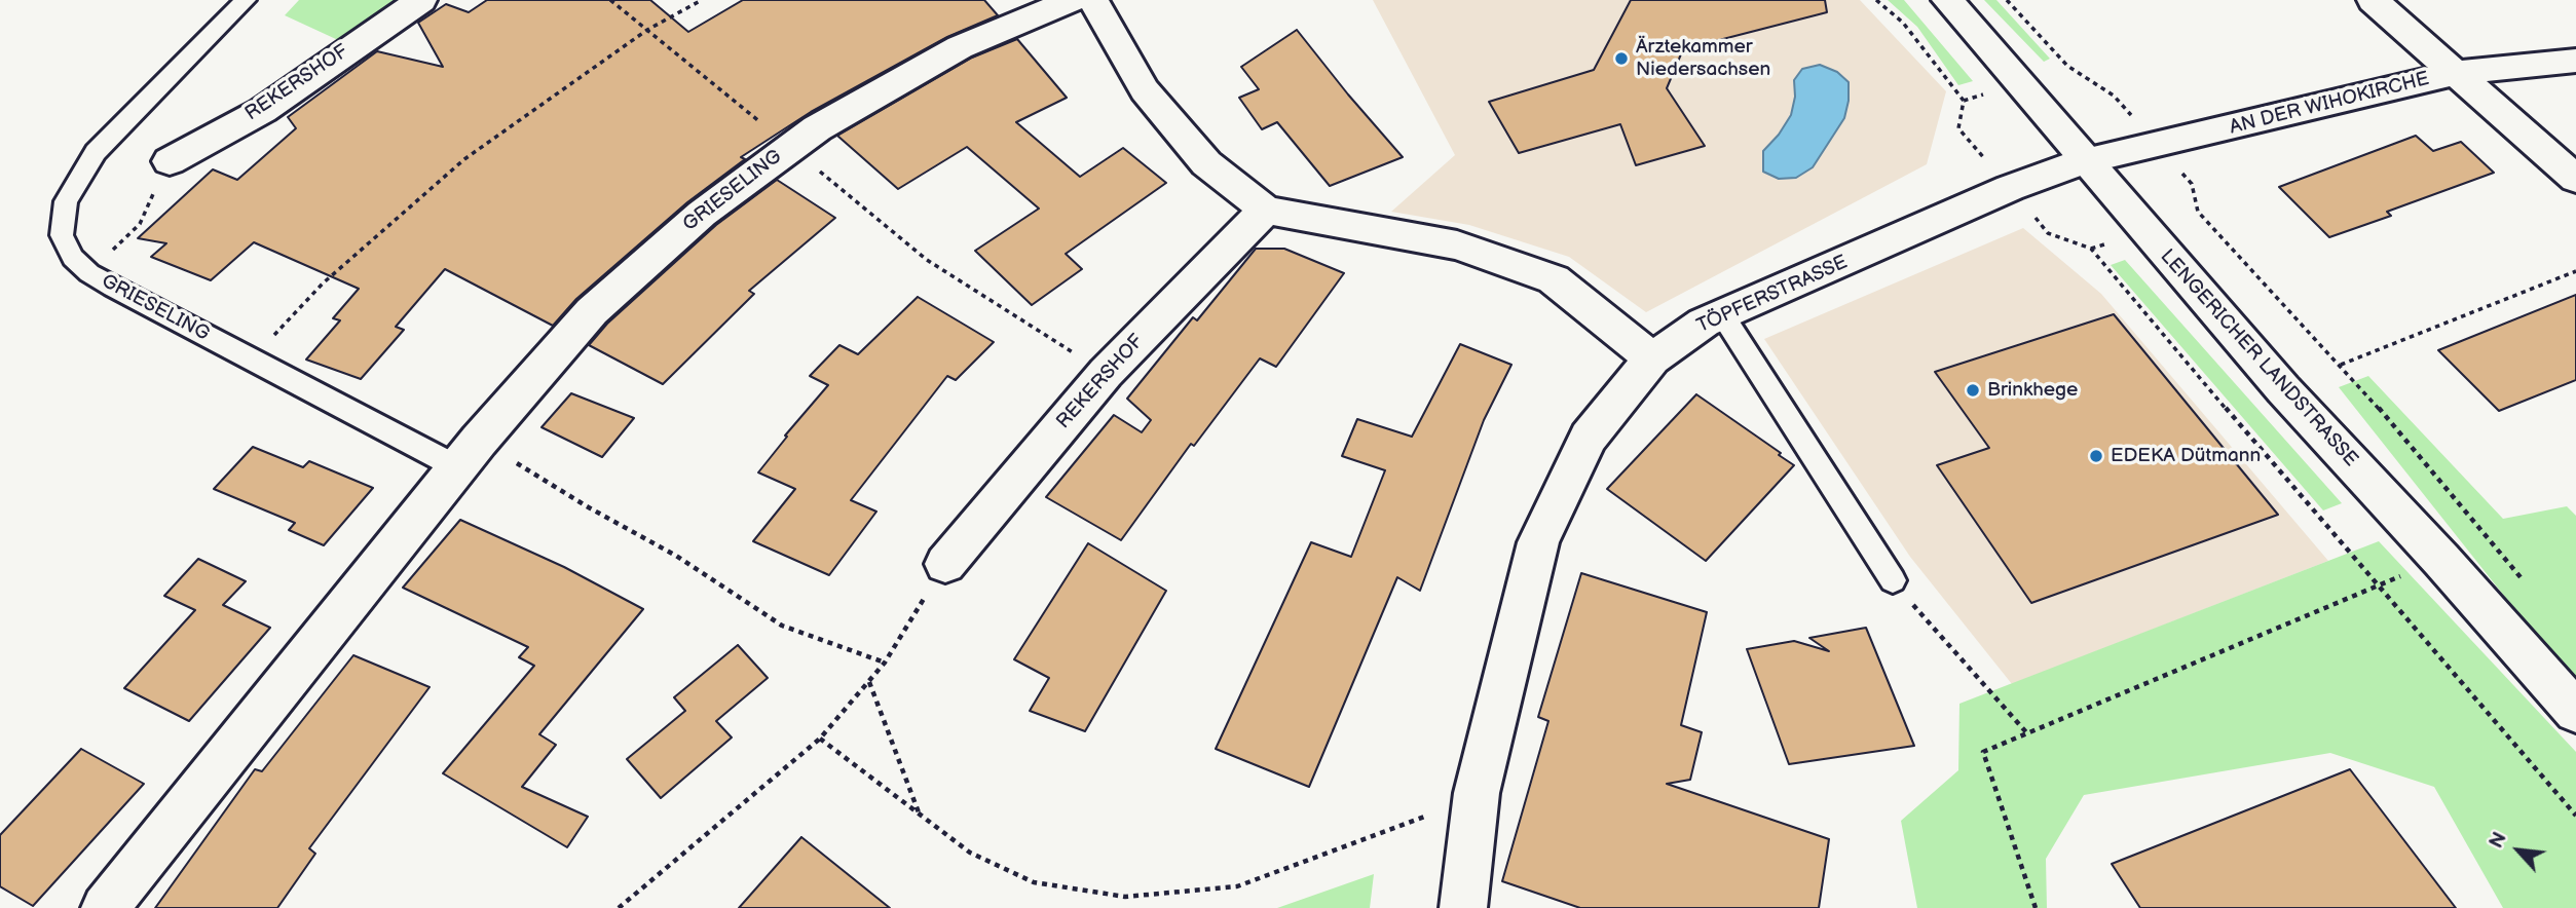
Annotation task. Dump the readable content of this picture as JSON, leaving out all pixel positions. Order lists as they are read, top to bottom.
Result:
{
  "streets": {
    "street": [
      "REKERSHOF",
      "AN DER WIHOKIRCHE",
      "GRIESELING",
      "TÖPFERSTRASSE",
      "LENGERICHER LANDSTRASSE"
    ]
  },
  "crossings": [
    ["AN DER WIHOKIRCHE", "TÖPFERSTRASSE"],
    ["AN DER WIHOKIRCHE", "LENGERICHER LANDSTRASSE"],
    ["TÖPFERSTRASSE", "LENGERICHER LANDSTRASSE"]
  ],
  "places": ["Ärztekammer Niedersachsen", "Brinkhege", "EDEKA Dütmann"],
  "north": "top left"
}
